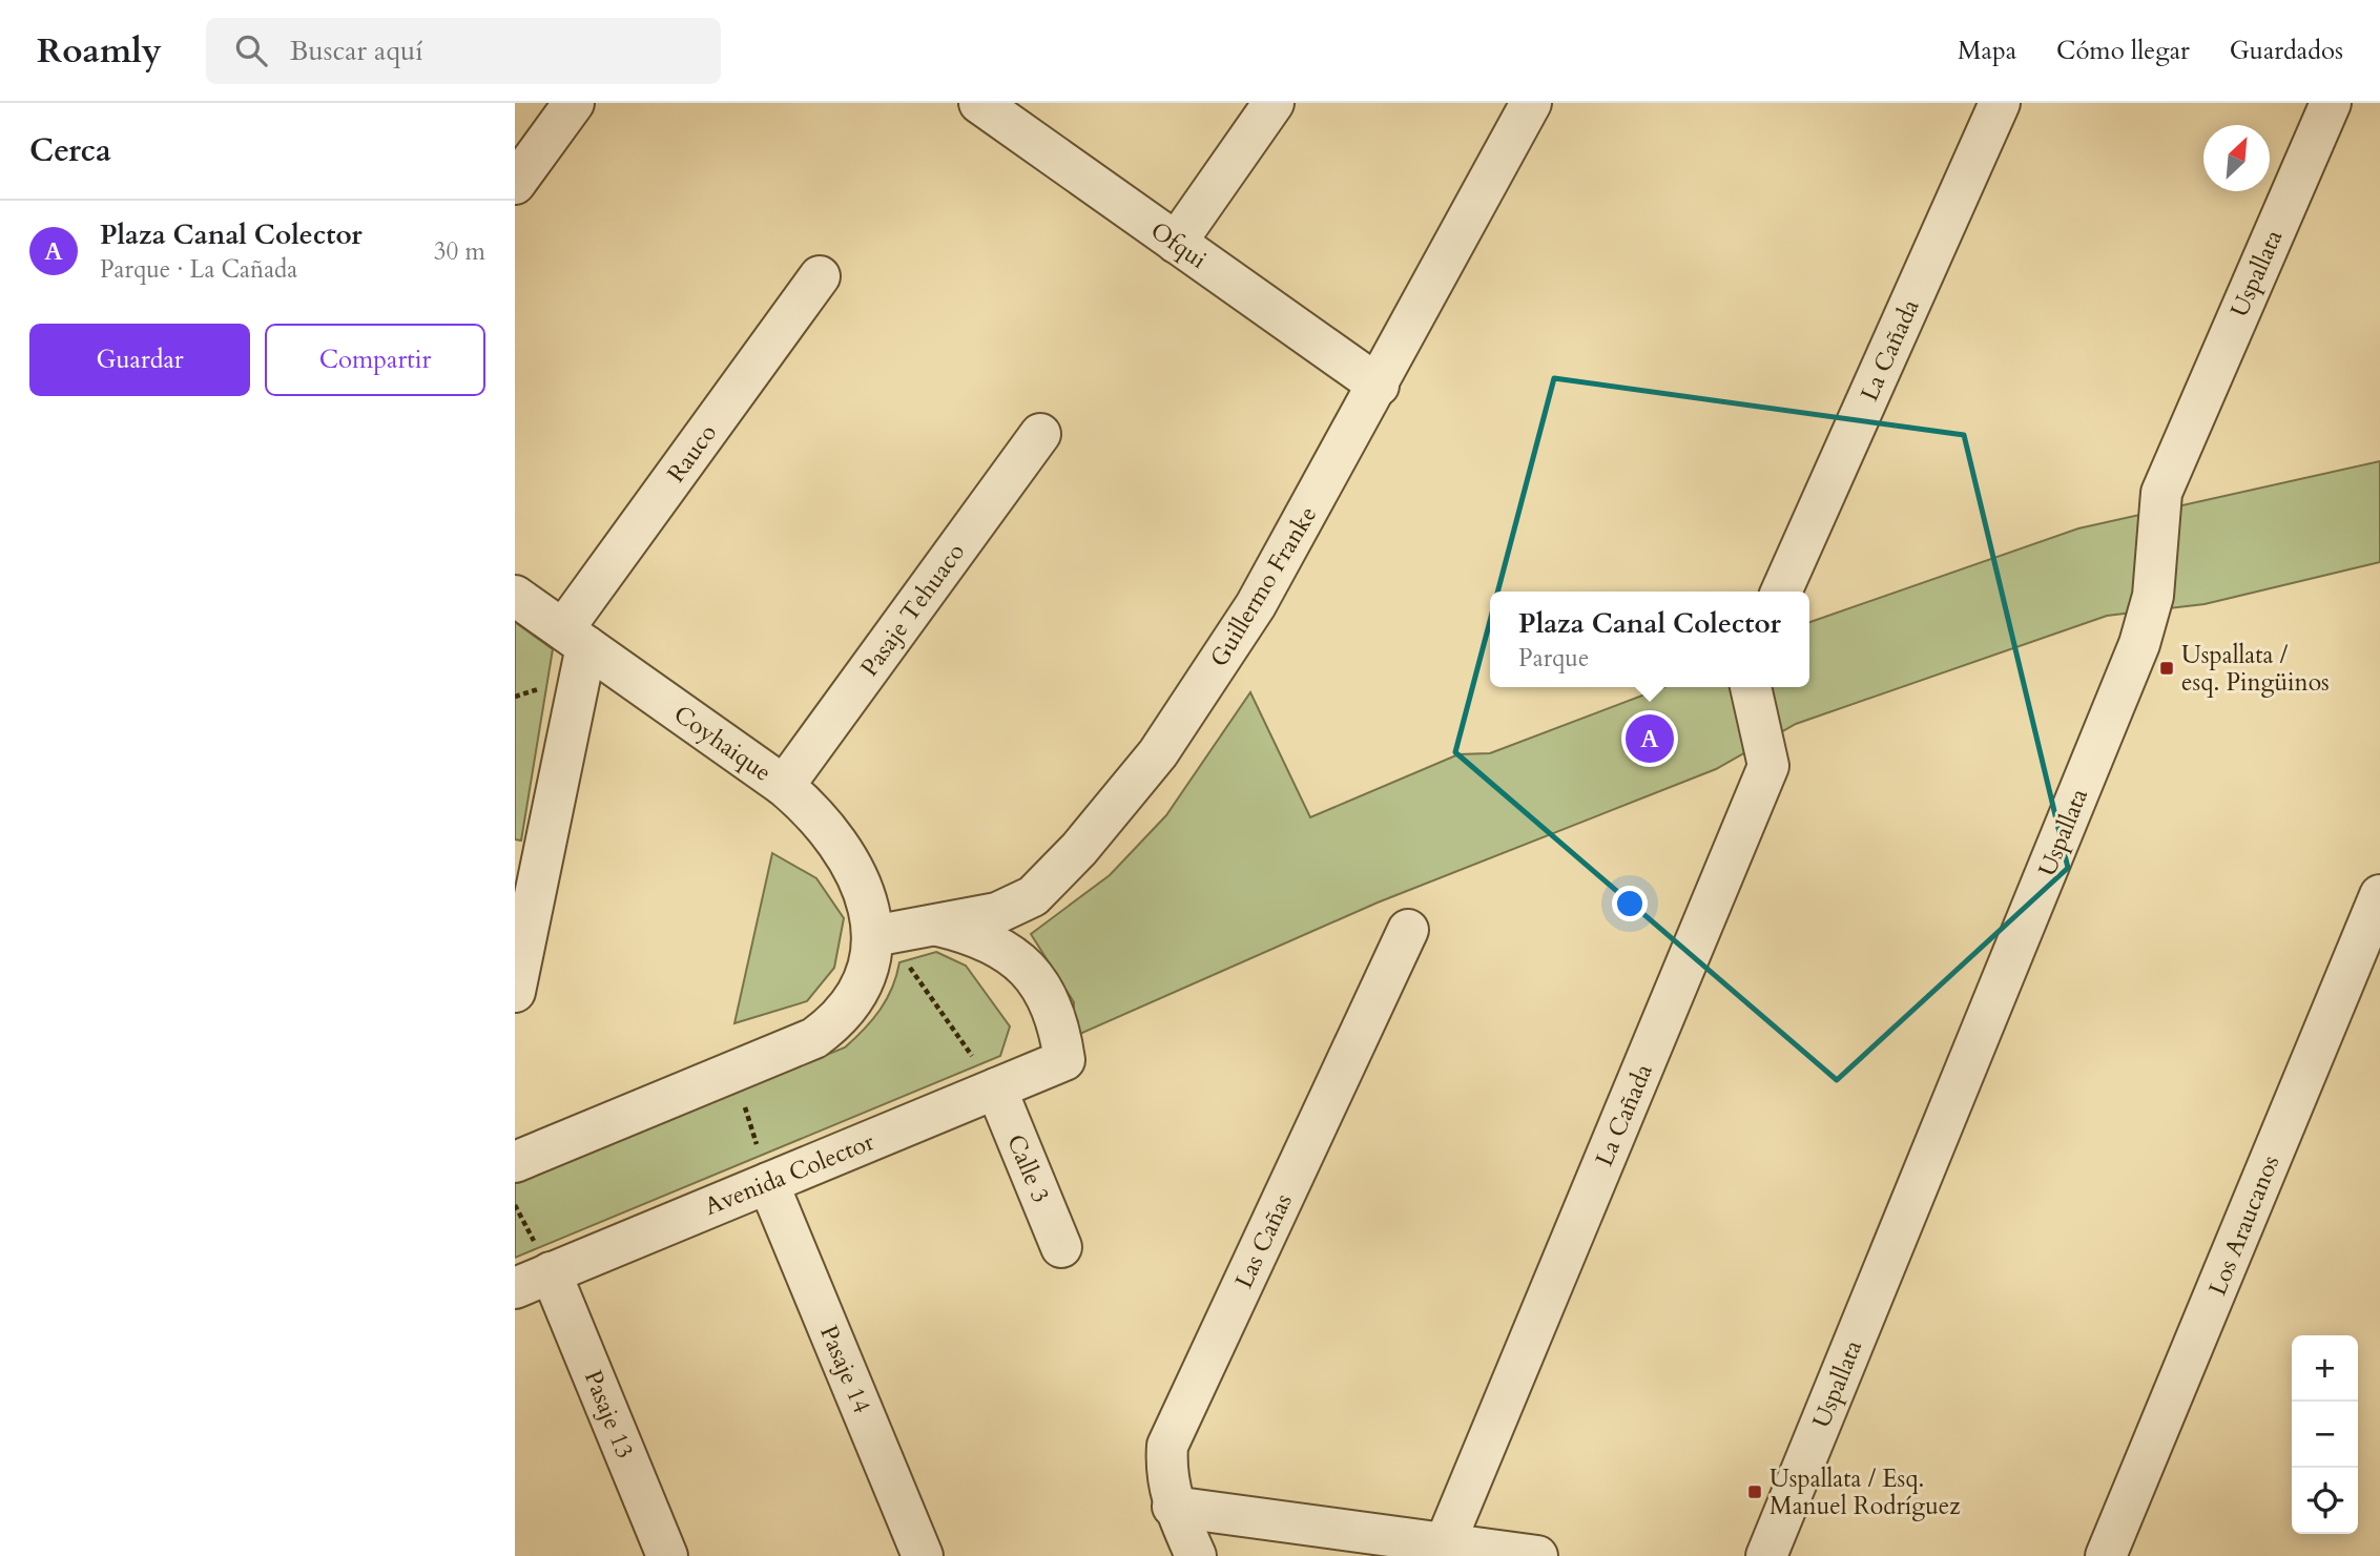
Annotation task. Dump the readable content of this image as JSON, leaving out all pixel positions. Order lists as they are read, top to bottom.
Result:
{
  "streets": {
    "street": [
      "Ofqui",
      "Uspallata",
      "La Cañada",
      "Rauco",
      "Guillermo Franke",
      "Pasaje Tehuaco",
      "Coyhaique",
      "Calle 3",
      "Avenida Colector",
      "Los Araucanos",
      "Las Cañas",
      "Pasaje 14",
      "Pasaje 13"
    ]
  },
  "crossings": [
    ["Ofqui", "Guillermo Franke"],
    ["Rauco", "Coyhaique"],
    ["Guillermo Franke", "Coyhaique"],
    ["Guillermo Franke", "Avenida Colector"],
    ["Pasaje Tehuaco", "Coyhaique"],
    ["Calle 3", "Avenida Colector"],
    ["Avenida Colector", "Pasaje 14"],
    ["Avenida Colector", "Pasaje 13"]
  ],
  "places": {
    "transit": ["Uspallata / esq. Pingüinos", "Uspallata / Esq. Manuel Rodríguez"]
  },
  "north": "top right",
  "page": {
    "header": "Roamly",
    "search": "Buscar aquí",
    "nav": ["Mapa", "Cómo llegar", "Guardados"],
    "heading": "Cerca",
    "list": [
      {
        "mark": "A",
        "name": "Plaza Canal Colector",
        "note": "Parque · La Cañada",
        "value": "30 m"
      }
    ],
    "buttons": ["Guardar", "Compartir"],
    "popup": ["Plaza Canal Colector", "Parque"],
    "pins": "A",
    "map_buttons": ["+", "−"]
  }
}
